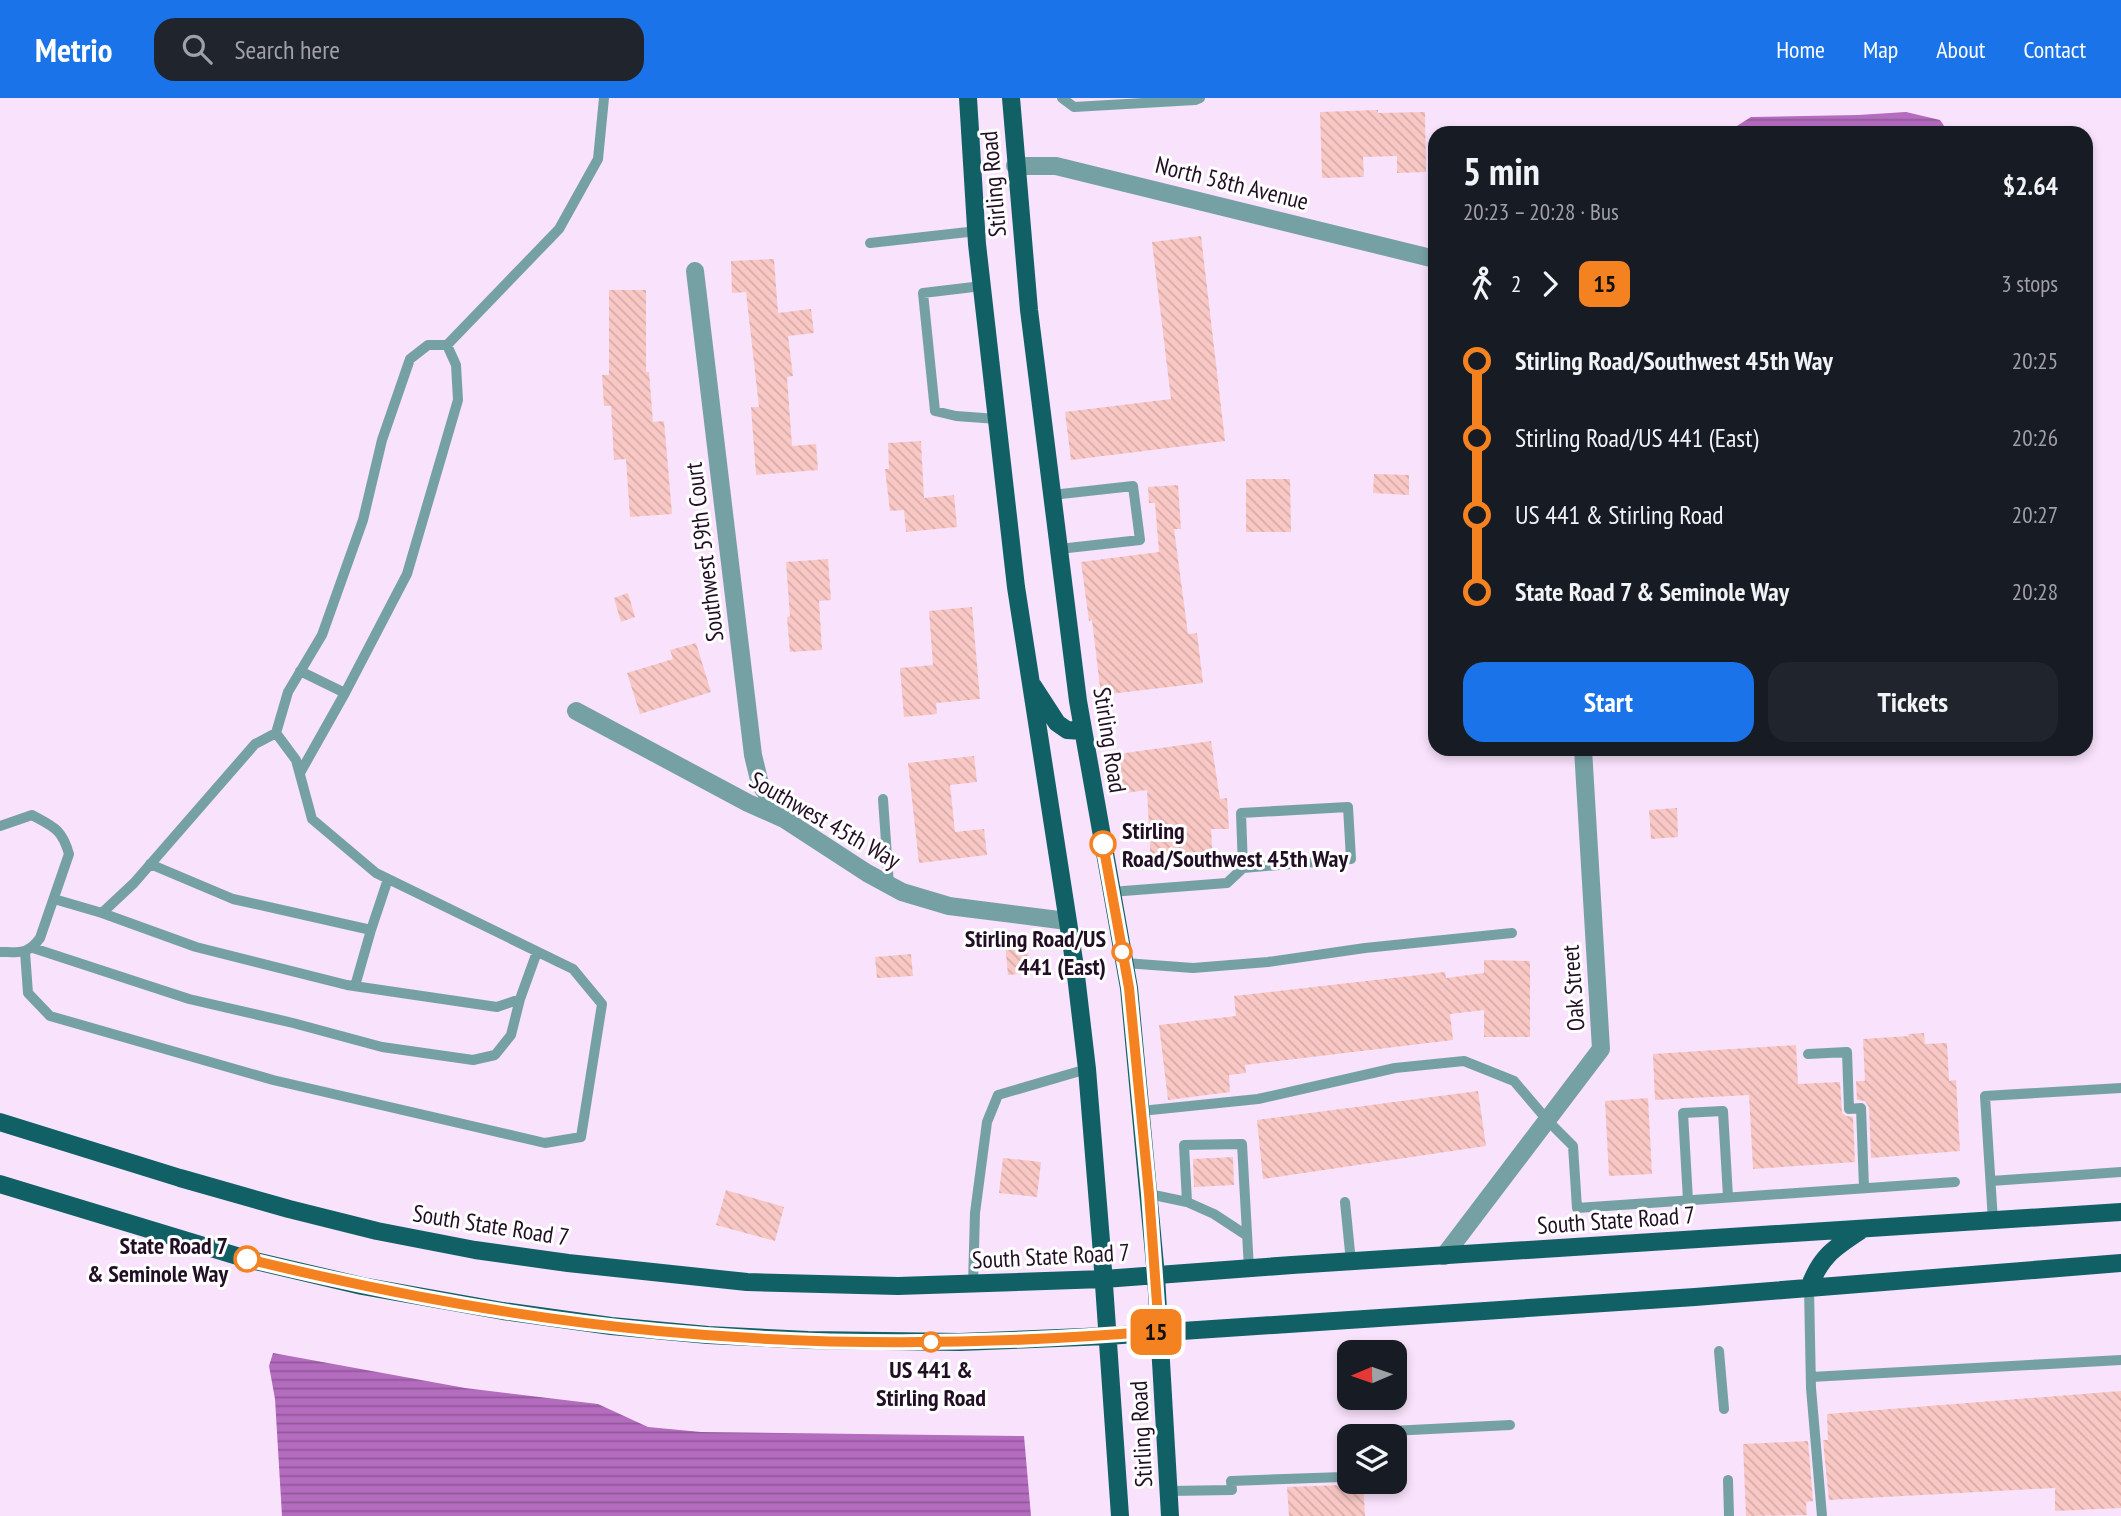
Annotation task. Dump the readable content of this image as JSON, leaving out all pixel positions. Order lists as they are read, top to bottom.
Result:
{
  "streets": {
    "main road": ["Stirling Road", "South State Road 7"],
    "street": [
      "North 58th Avenue",
      "Southwest 59th Court",
      "Southwest 45th Way",
      "Oak Street"
    ]
  },
  "crossings": [
    ["North 58th Avenue", "Stirling Road"],
    ["Stirling Road", "Southwest 45th Way"],
    ["Stirling Road", "South State Road 7"],
    ["Southwest 59th Court", "Southwest 45th Way"],
    ["Oak Street", "South State Road 7"]
  ],
  "places": [
    "Stirling Road/Southwest 45th Way",
    "Stirling Road/US 441 (East)",
    "State Road 7 & Seminole Way",
    "US 441 & Stirling Road"
  ],
  "lines": ["bus line 15"],
  "north": "left",
  "page": {
    "header": "Metrio",
    "search": "Search here",
    "nav": [
      "Home",
      "Map",
      "About",
      "Contact"
    ],
    "on_map": "15",
    "heading": ["5 min", "20:23 – 20:28 · Bus", "$2.64"],
    "legs": ["2", "15", "3 stops"],
    "list": [
      {
        "name": "Stirling Road/Southwest 45th Way",
        "value": "20:25"
      },
      {
        "name": "Stirling Road/US 441 (East)",
        "value": "20:26"
      },
      {
        "name": "US 441 & Stirling Road",
        "value": "20:27"
      },
      {
        "name": "State Road 7 & Seminole Way",
        "value": "20:28"
      }
    ],
    "buttons": ["Start", "Tickets"]
  }
}
